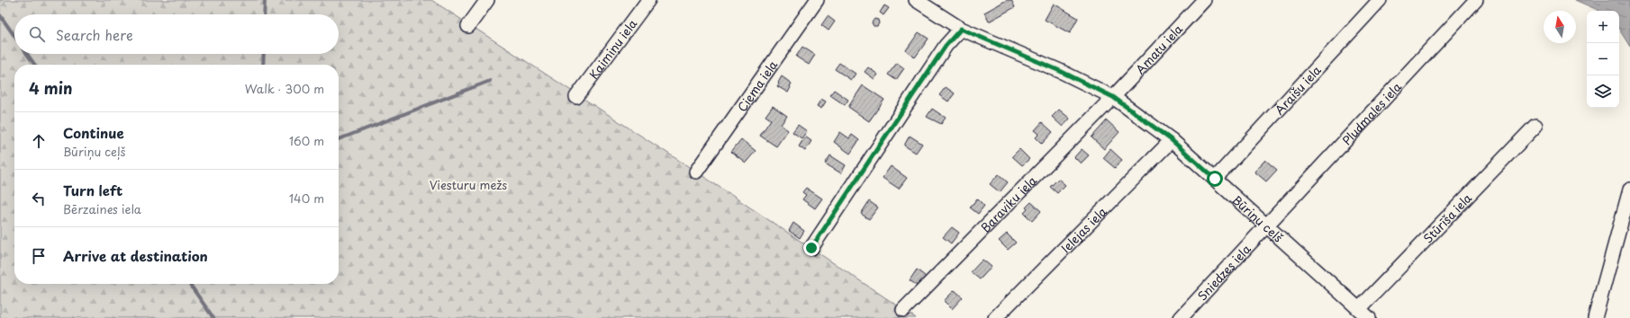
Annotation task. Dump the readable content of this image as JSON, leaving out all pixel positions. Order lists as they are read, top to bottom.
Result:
{
  "streets": {
    "street": [
      "Kaimiņu iela",
      "Amatu iela",
      "Ciema iela",
      "Āraišu iela",
      "Pludmales iela",
      "Baraviku iela",
      "Būriņu ceļš",
      "Stūrīša iela",
      "Ielejas iela",
      "Sniedzes iela"
    ]
  },
  "crossings": [
    ["Amatu iela", "Baraviku iela"],
    ["Amatu iela", "Būriņu ceļš"],
    ["Āraišu iela", "Būriņu ceļš"],
    ["Pludmales iela", "Būriņu ceļš"],
    ["Pludmales iela", "Sniedzes iela"],
    ["Baraviku iela", "Būriņu ceļš"],
    ["Būriņu ceļš", "Stūrīša iela"],
    ["Būriņu ceļš", "Ielejas iela"],
    ["Būriņu ceļš", "Sniedzes iela"]
  ],
  "parks": ["Viesturu mežs"],
  "north": "top",
  "page": {
    "map_buttons": ["+", "−"],
    "search": "Search here",
    "heading": ["4 min", "Walk · 300 m"],
    "list": [
      ["Continue", "Būriņu ceļš", "160 m"],
      ["Turn left", "Bērzaines iela", "140 m"],
      "Arrive at destination"
    ]
  }
}
